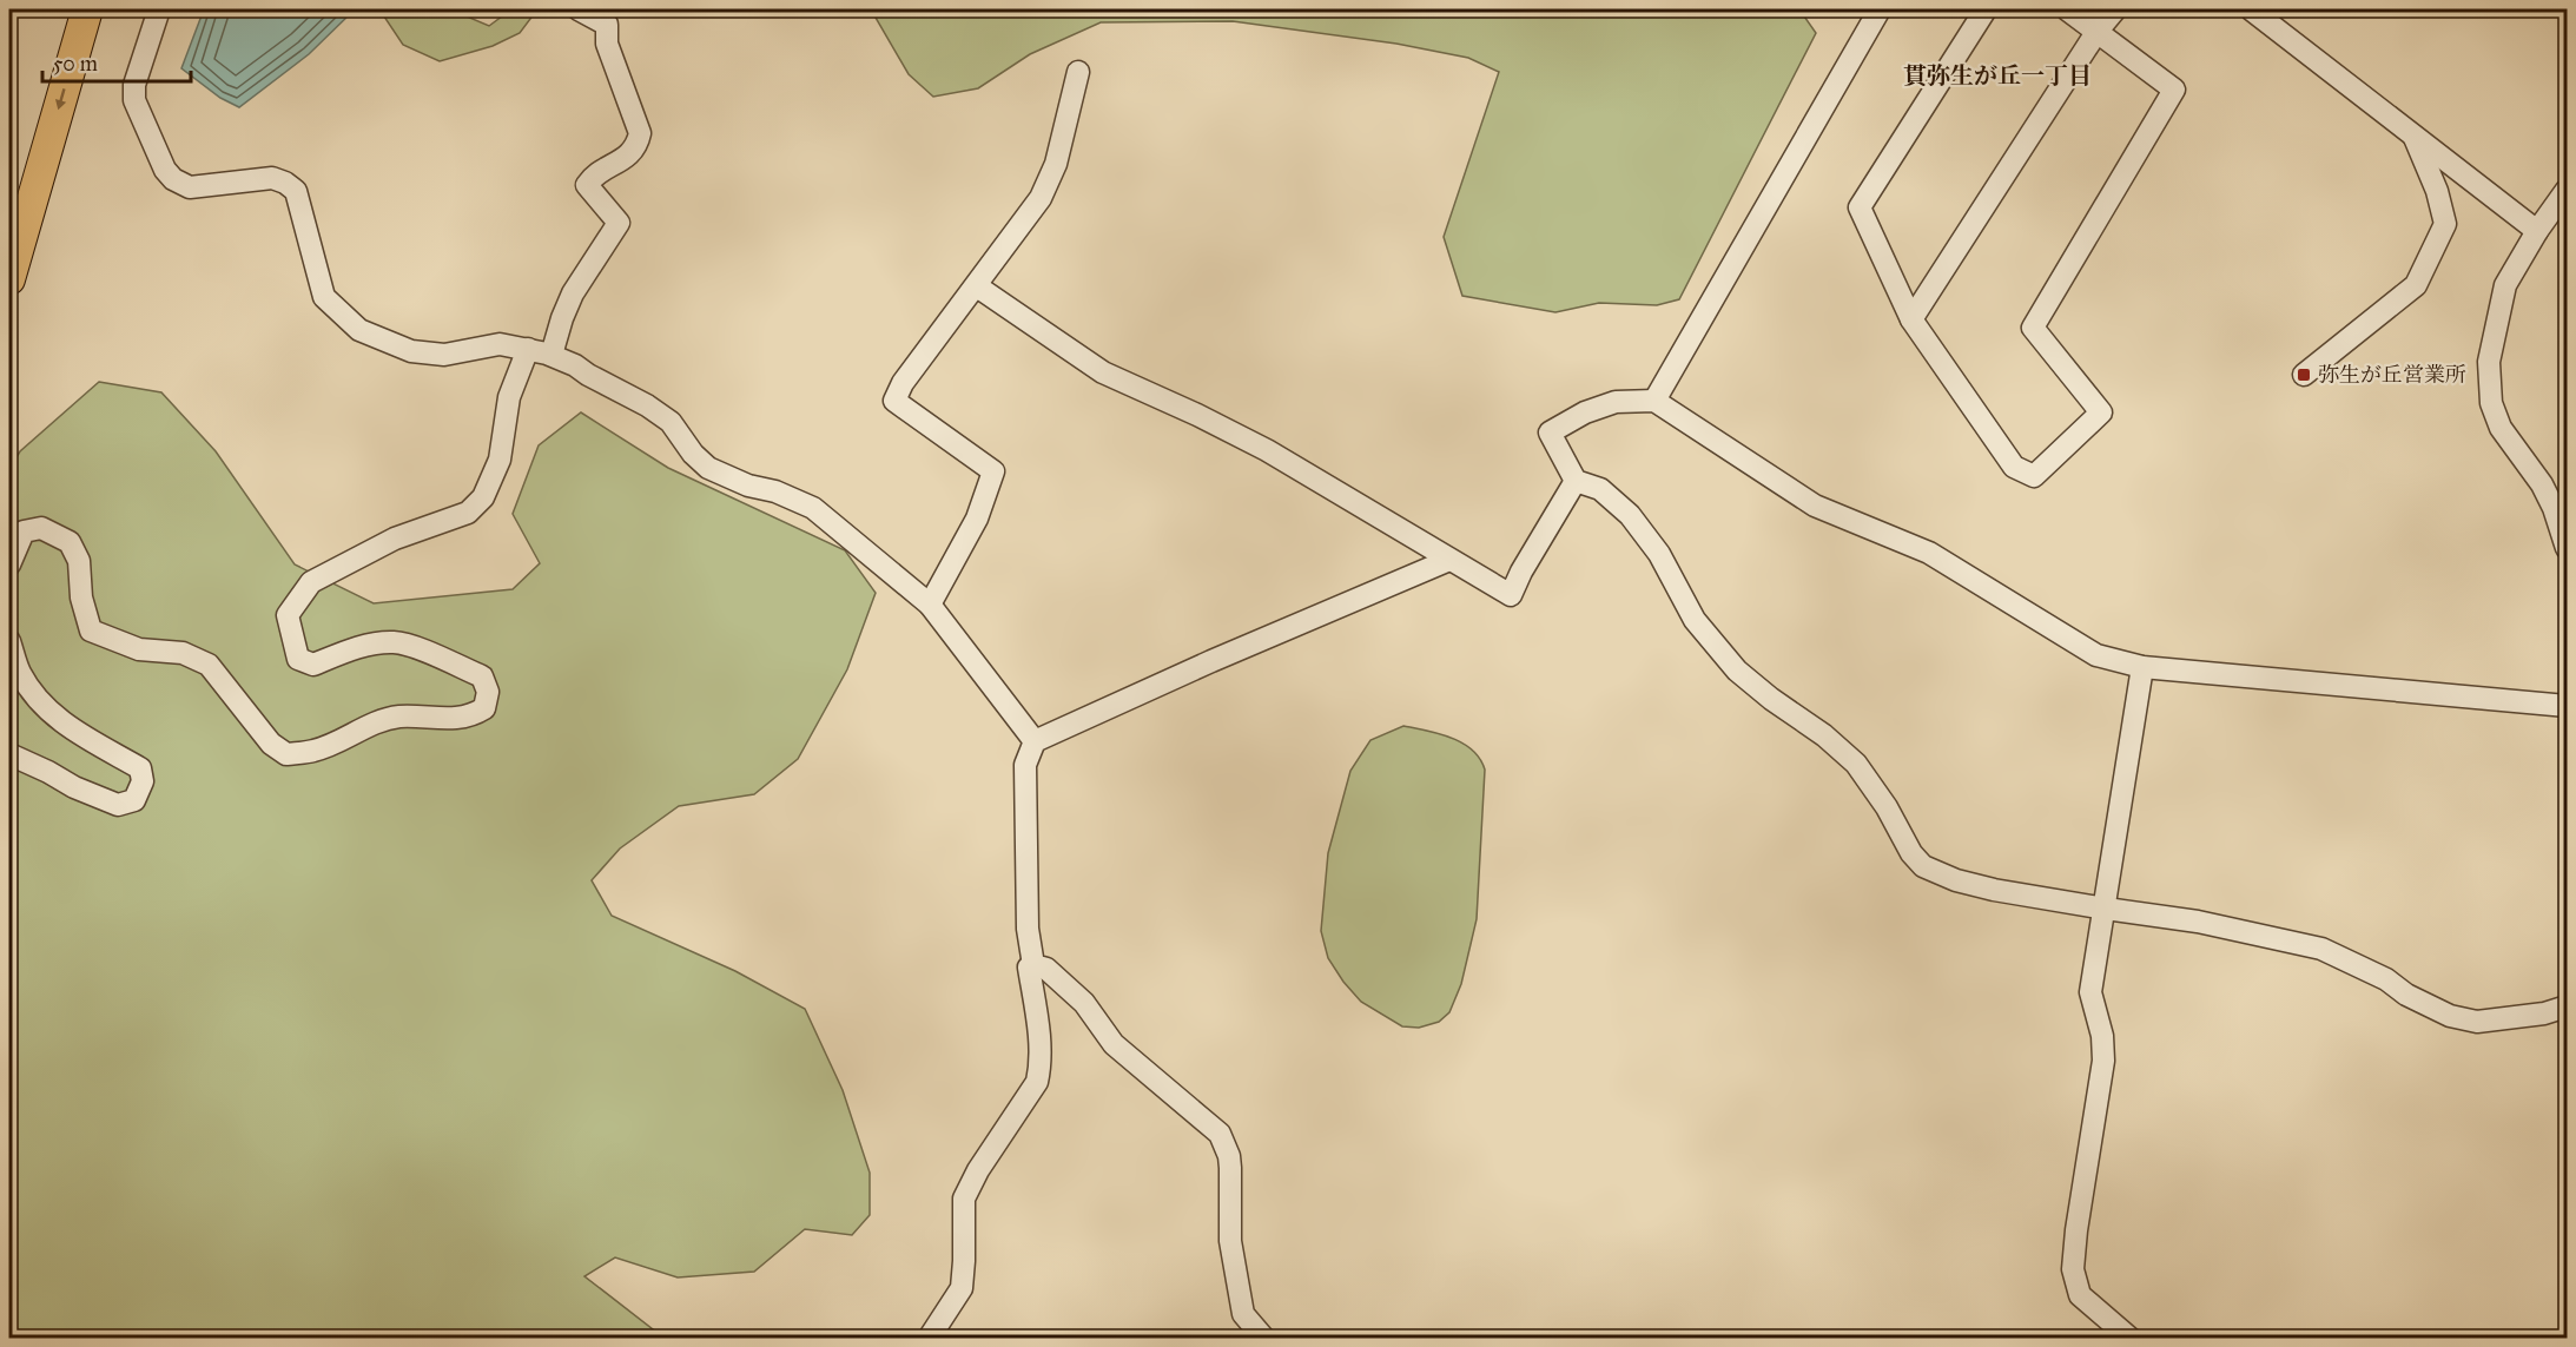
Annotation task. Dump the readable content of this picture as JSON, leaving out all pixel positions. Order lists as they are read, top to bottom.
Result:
{
  "districts": ["貫弥生が丘一丁目"],
  "places": {
    "transit": ["弥生が丘営業所"]
  },
  "scale_bar": "50 m"
}
